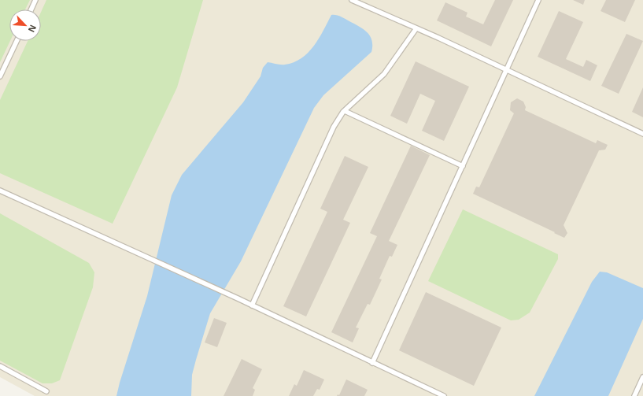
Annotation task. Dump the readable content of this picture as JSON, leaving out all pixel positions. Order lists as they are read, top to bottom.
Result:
{
  "north": "bottom right"
}
